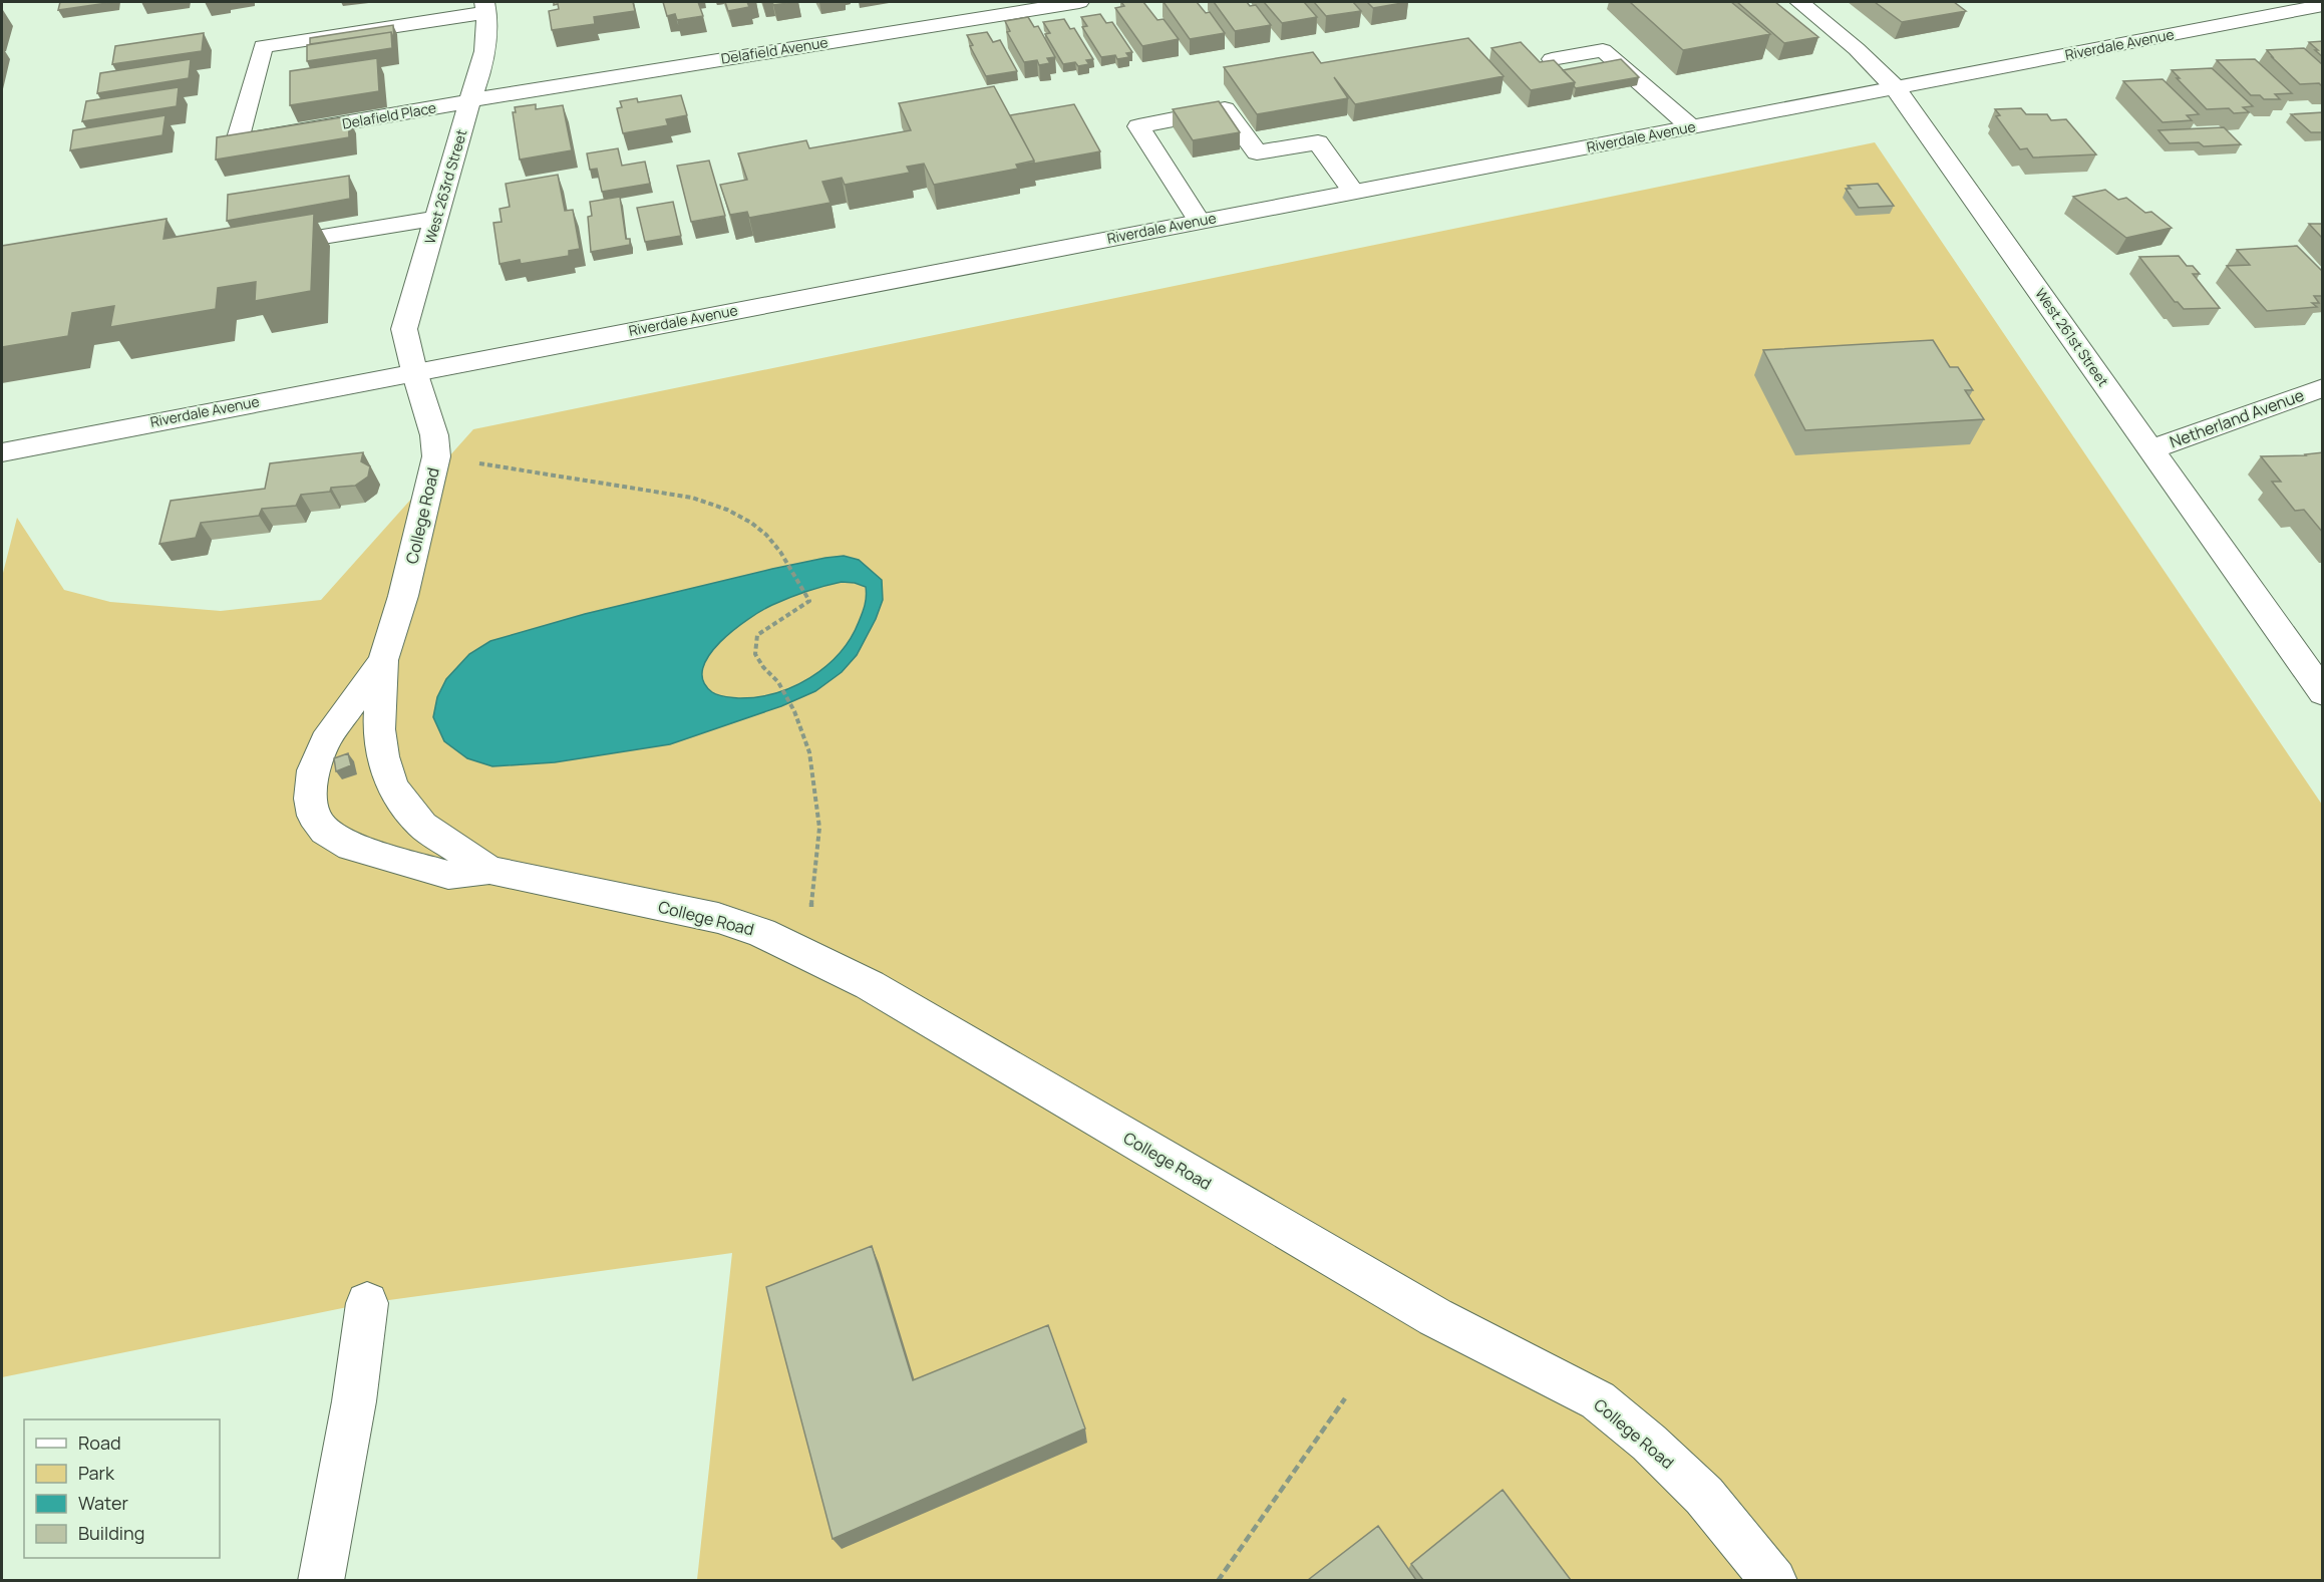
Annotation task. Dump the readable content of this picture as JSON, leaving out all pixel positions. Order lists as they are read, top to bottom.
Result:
{
  "streets": {
    "street": [
      "Riverdale Avenue",
      "Delafield Avenue",
      "Delafield Place",
      "West 263rd Street",
      "West 261st Street",
      "Netherland Avenue",
      "College Road"
    ]
  },
  "crossings": [
    ["Riverdale Avenue", "West 263rd Street"],
    ["Riverdale Avenue", "West 261st Street"],
    ["Riverdale Avenue", "College Road"],
    ["Delafield Avenue", "Delafield Place"],
    ["Delafield Avenue", "West 263rd Street"],
    ["Delafield Place", "West 263rd Street"],
    ["West 263rd Street", "College Road"],
    ["West 261st Street", "Netherland Avenue"]
  ],
  "legend": [
    "Road",
    "Park",
    "Water",
    "Building"
  ]
}
